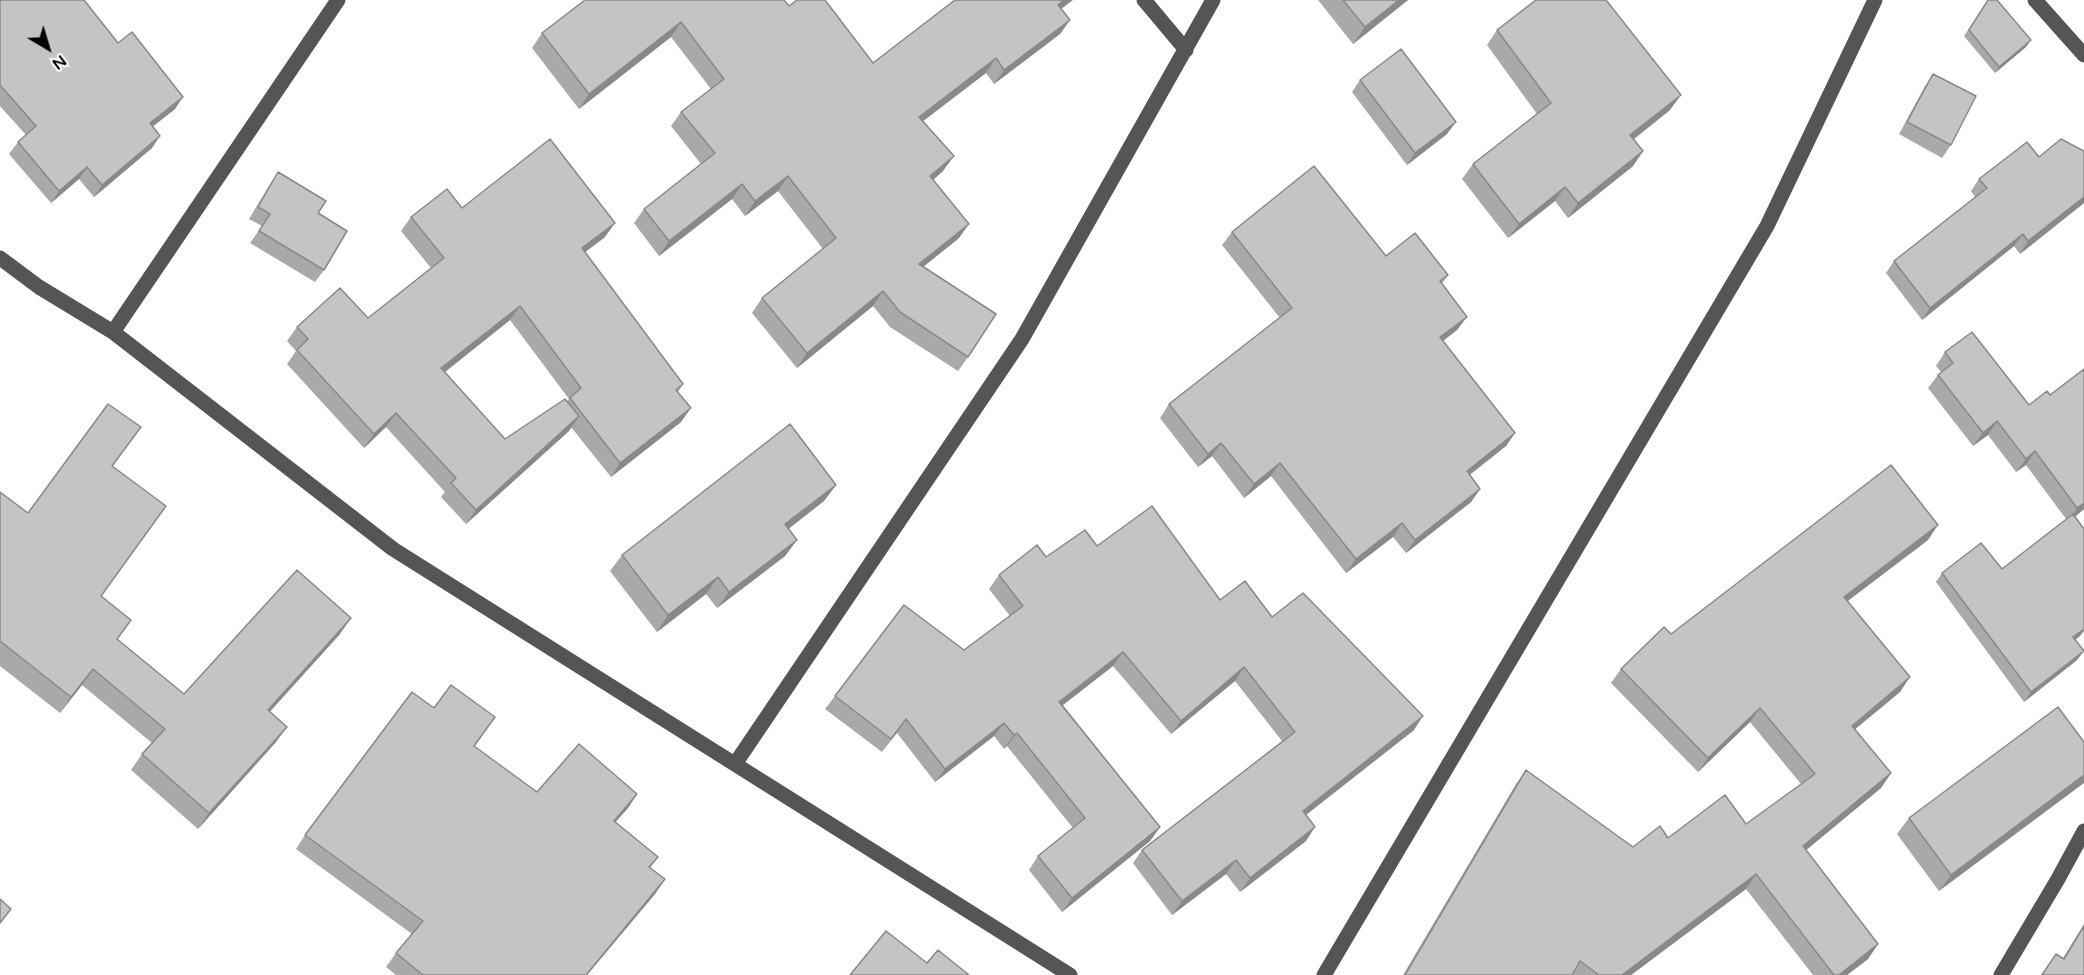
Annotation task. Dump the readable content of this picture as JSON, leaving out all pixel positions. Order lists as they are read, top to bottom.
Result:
{
  "north": "bottom right"
}
